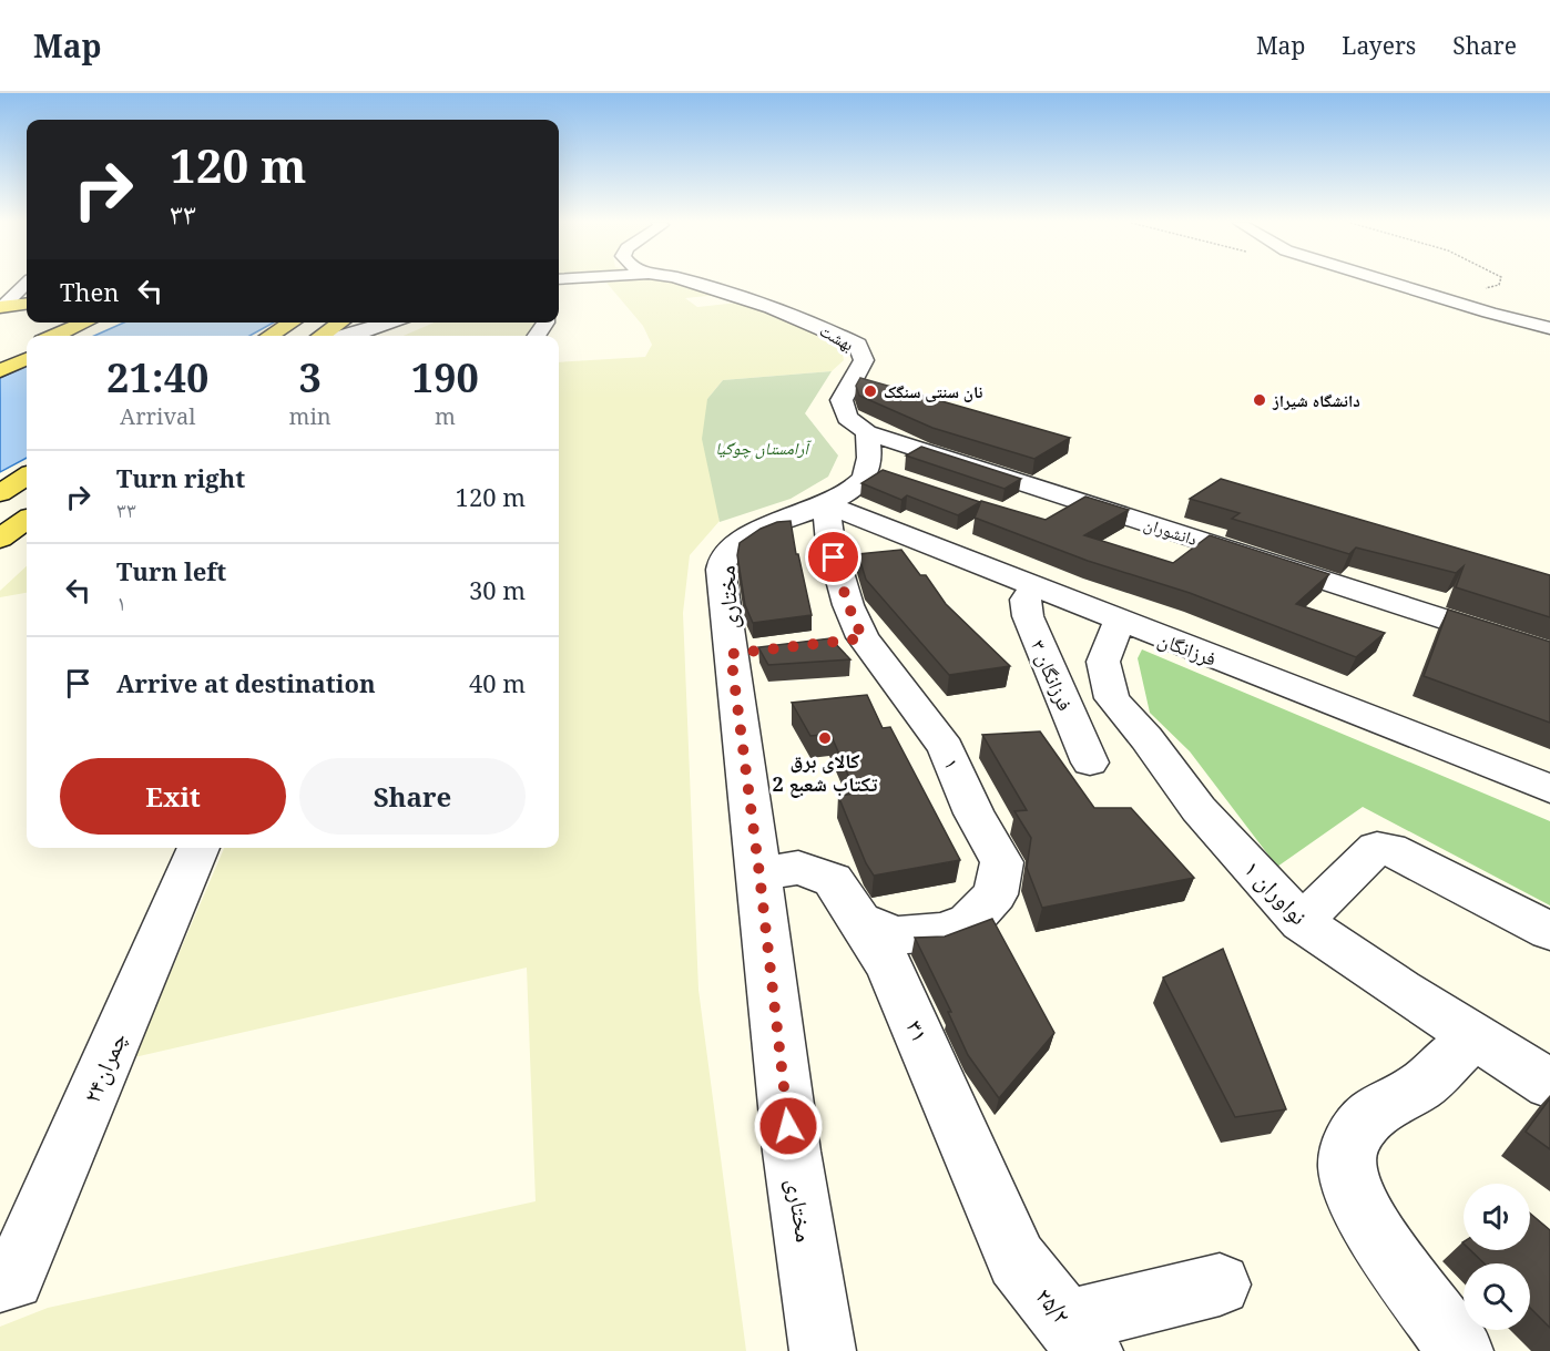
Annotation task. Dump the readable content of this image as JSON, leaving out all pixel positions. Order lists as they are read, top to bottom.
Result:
{
  "streets": {
    "street": [
      "بهشت",
      "دانشوران",
      "مختاری",
      "فرزانگان",
      "فرزانگان ۳",
      "۱",
      "نواوران ۱",
      "۳۱",
      "چمران۲۴",
      "۲۵/۲"
    ]
  },
  "crossings": [
    ["بهشت", "دانشوران"],
    ["مختاری", "فرزانگان"],
    ["مختاری", "۱"],
    ["مختاری", "۳۱"],
    ["فرزانگان", "فرزانگان ۳"],
    ["فرزانگان", "۱"],
    ["فرزانگان", "نواوران ۱"],
    ["۱", "۳۱"],
    ["۳۱", "۲۵/۲"]
  ],
  "parks": ["آرامستان چوگیا"],
  "places": ["نان سنتی سنگک", "دانشگاه شیراز", "کالای برق تکتاب شعبع 2"],
  "page": {
    "header": "Map",
    "nav": ["Map", "Layers", "Share"],
    "turn": ["120 m", "۳۳"],
    "then": "Then",
    "eta": [
      "21:40",
      "Arrival",
      "3",
      "min",
      "190",
      "m"
    ],
    "list": [
      {
        "name": "Turn right",
        "note": "۳۳",
        "value": "120 m"
      },
      {
        "name": "Turn left",
        "note": "۱",
        "value": "30 m"
      },
      {
        "name": "Arrive at destination",
        "value": "40 m"
      }
    ],
    "buttons": ["Exit", "Share"]
  }
}
